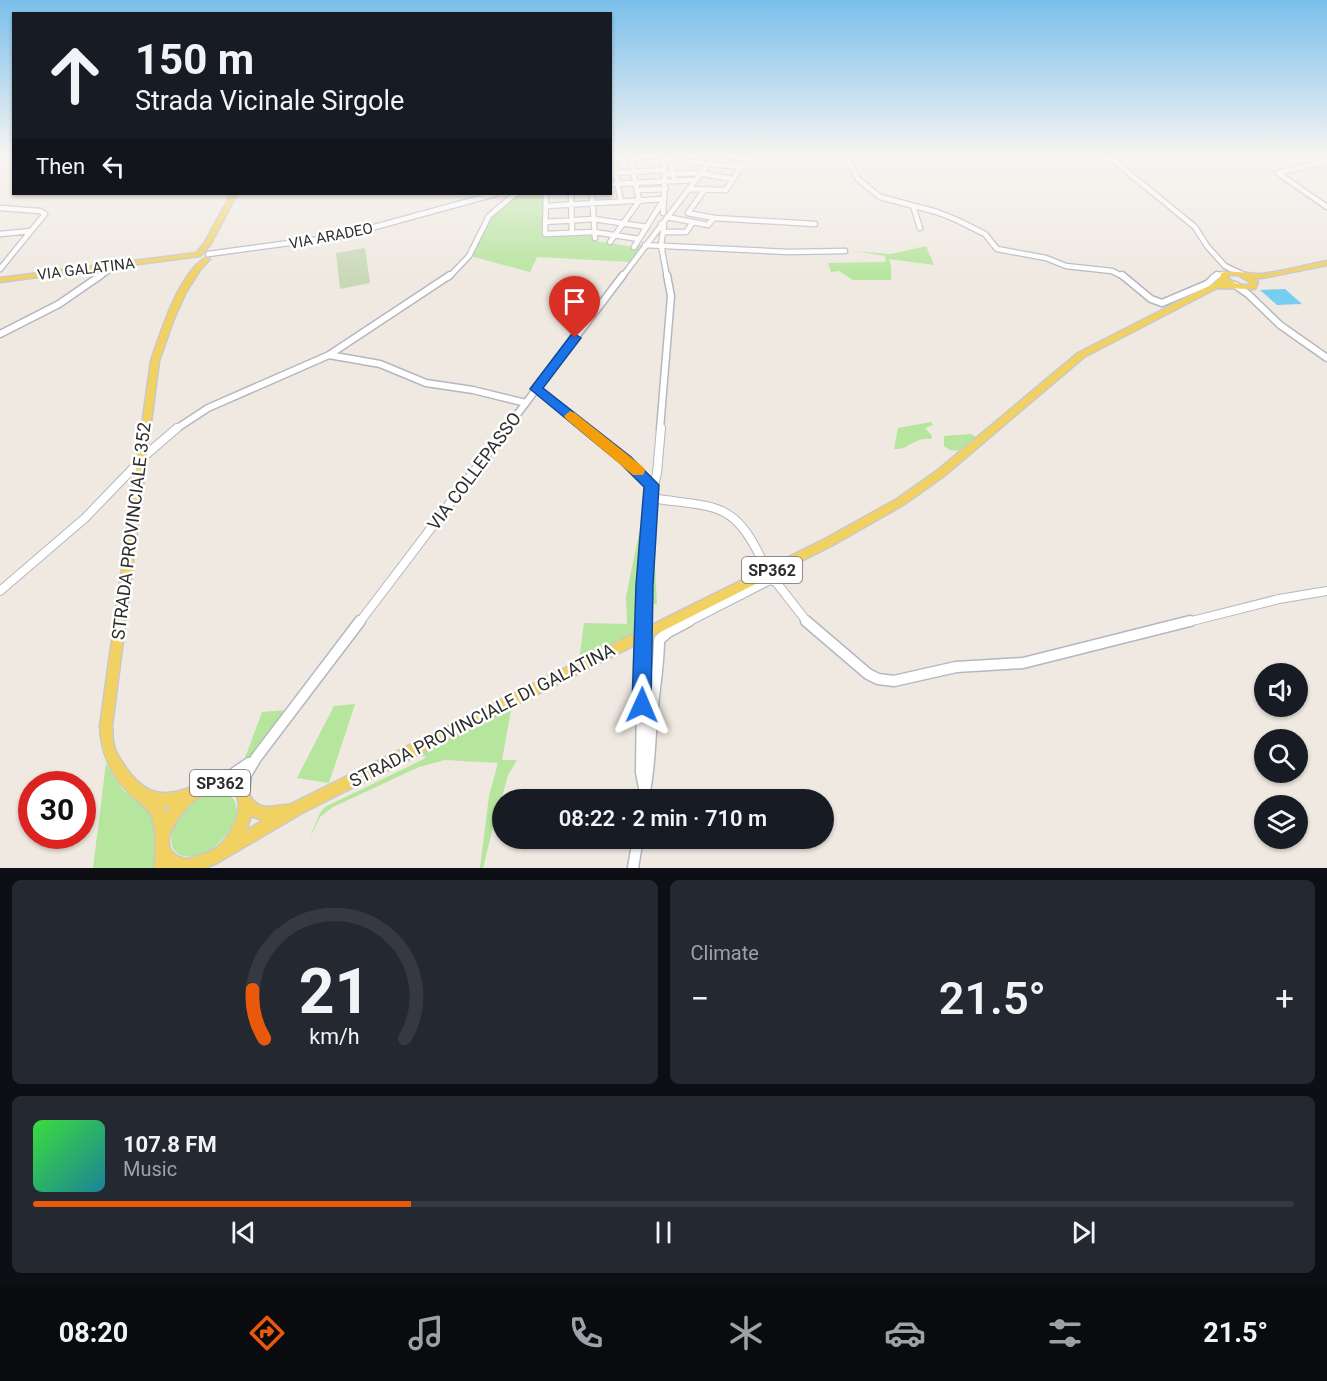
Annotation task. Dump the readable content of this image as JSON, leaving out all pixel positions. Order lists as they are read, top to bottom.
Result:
{
  "streets": {
    "main road": [
      "VIA GALATINA",
      "STRADA PROVINCIALE 352",
      "SP362",
      "STRADA PROVINCIALE DI GALATINA"
    ],
    "street": ["VIA ARADEO", "VIA COLLEPASSO"]
  },
  "crossings": [
    ["VIA ARADEO", "VIA GALATINA"],
    ["VIA ARADEO", "STRADA PROVINCIALE 352"],
    ["VIA GALATINA", "STRADA PROVINCIALE 352"],
    ["VIA COLLEPASSO", "STRADA PROVINCIALE 352"],
    ["VIA COLLEPASSO", "SP362"],
    ["VIA COLLEPASSO", "STRADA PROVINCIALE DI GALATINA"],
    ["STRADA PROVINCIALE 352", "SP362"],
    ["STRADA PROVINCIALE 352", "STRADA PROVINCIALE DI GALATINA"],
    ["SP362", "STRADA PROVINCIALE DI GALATINA"]
  ],
  "page": {
    "turn": ["150 m", "Strada Vicinale Sirgole"],
    "then": "Then",
    "limit": "30",
    "trip": "08:22 · 2 min · 710 m",
    "tile": "Climate",
    "heat": ["−", "21.5°", "+"],
    "song": ["107.8 FM", "Music"],
    "tabs": ["08:20", "21.5°"],
    "gauge": ["21", "km/h"]
  }
}
